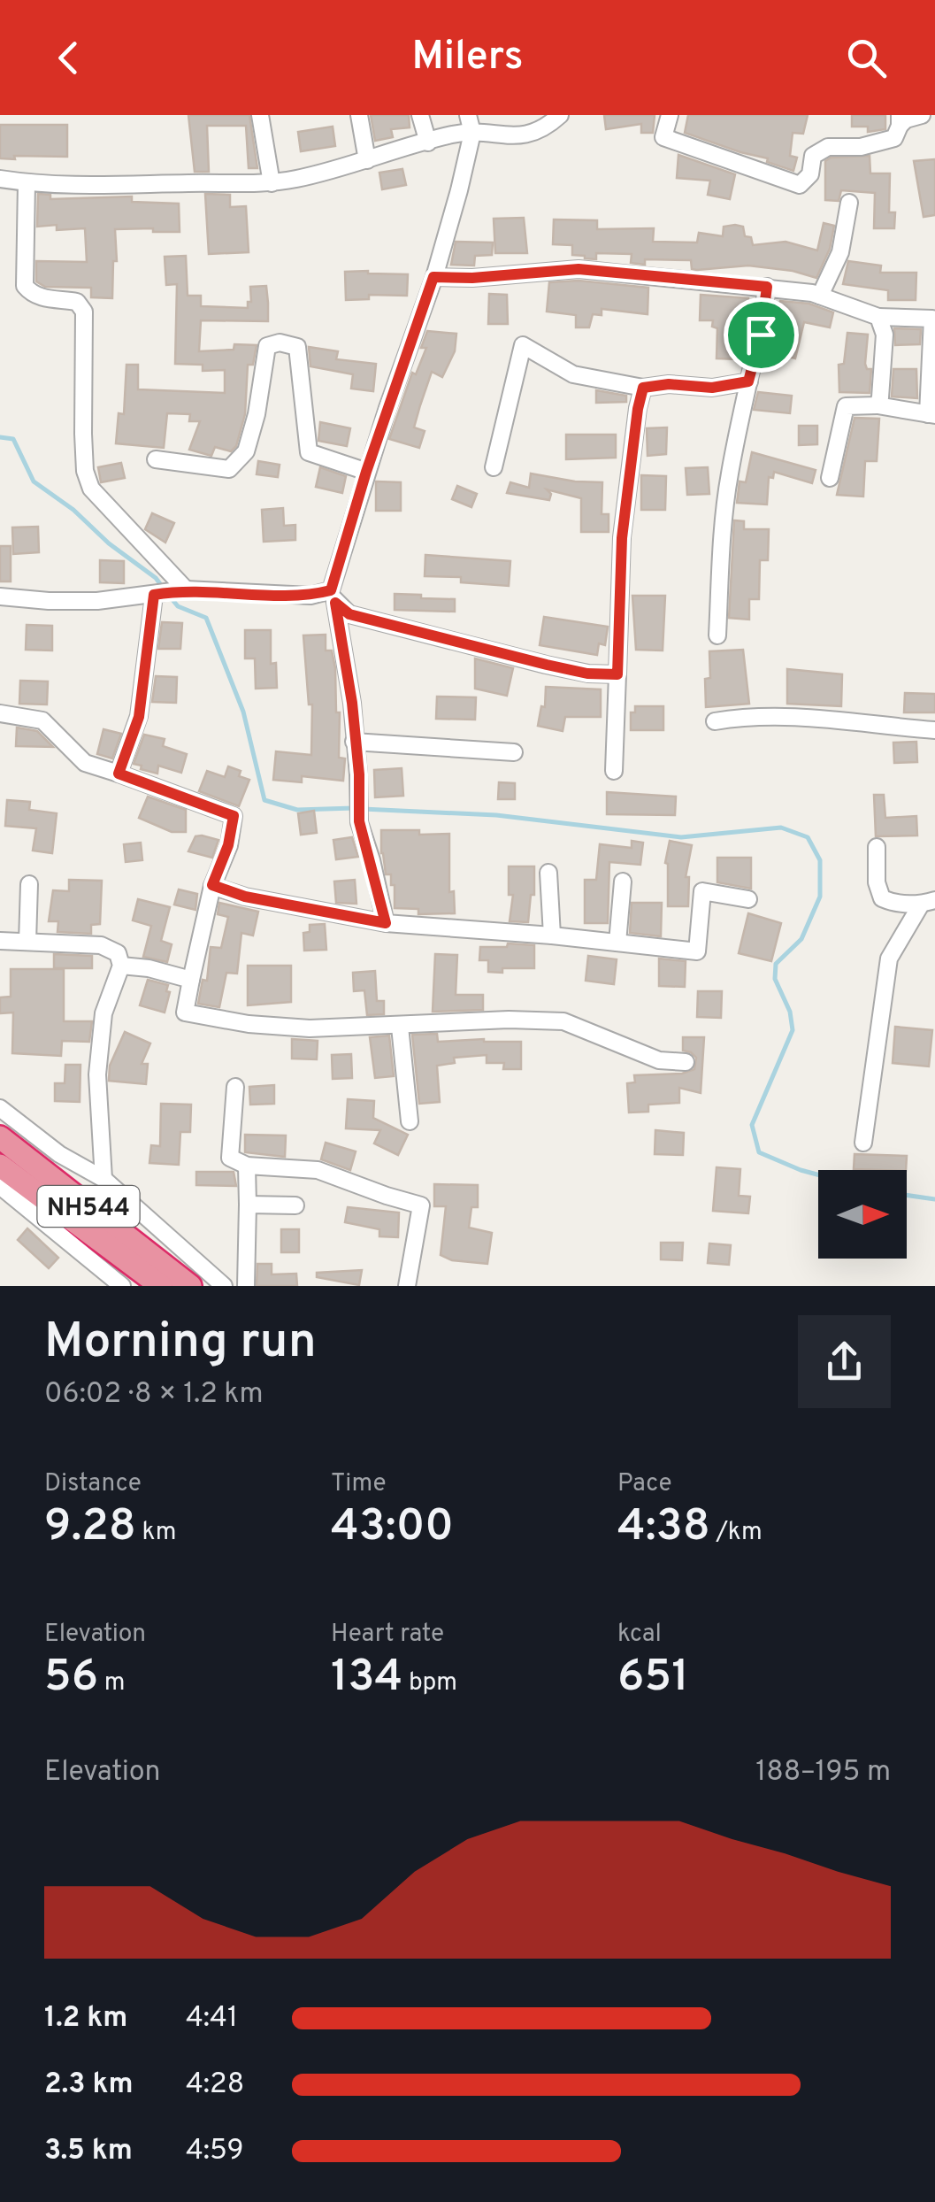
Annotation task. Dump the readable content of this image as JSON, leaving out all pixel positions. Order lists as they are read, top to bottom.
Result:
{
  "streets": {
    "highway": ["NH544"]
  },
  "north": "right",
  "page": {
    "header": "Milers",
    "heading": ["Morning run", "06:02 · 8 × 1.2 km"],
    "stats": [
      ["Distance", "9.28 km"],
      ["Time", "43:00"],
      ["Pace", "4:38 /km"],
      ["Elevation", "56 m"],
      ["Heart rate", "134 bpm"],
      ["kcal", "651"]
    ],
    "chart": ["Elevation", "188–195 m"],
    "list": [
      {
        "name": "1.2 km",
        "note": "4:41"
      },
      {
        "name": "2.3 km",
        "note": "4:28"
      },
      {
        "name": "3.5 km",
        "note": "4:59"
      }
    ]
  }
}
